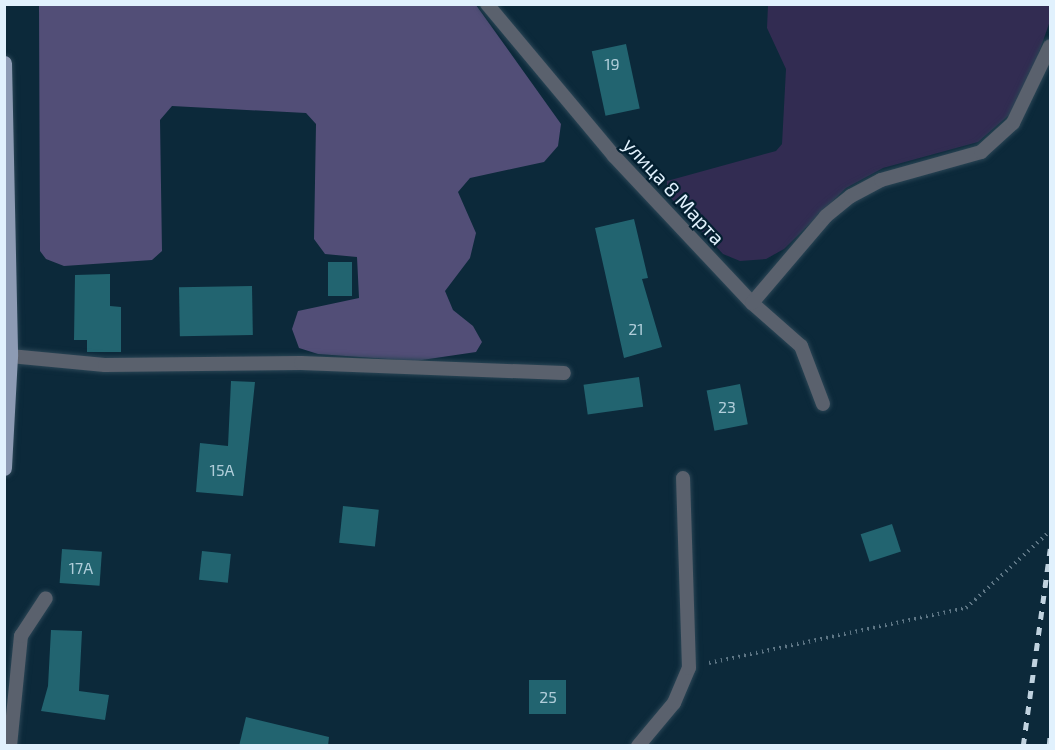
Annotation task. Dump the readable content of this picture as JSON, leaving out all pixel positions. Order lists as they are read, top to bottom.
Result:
{
  "streets": {
    "lane": ["улица 8 Марта"]
  },
  "house_numbers": [
    "19",
    "21",
    "23",
    "15А",
    "17А",
    "25"
  ]
}
